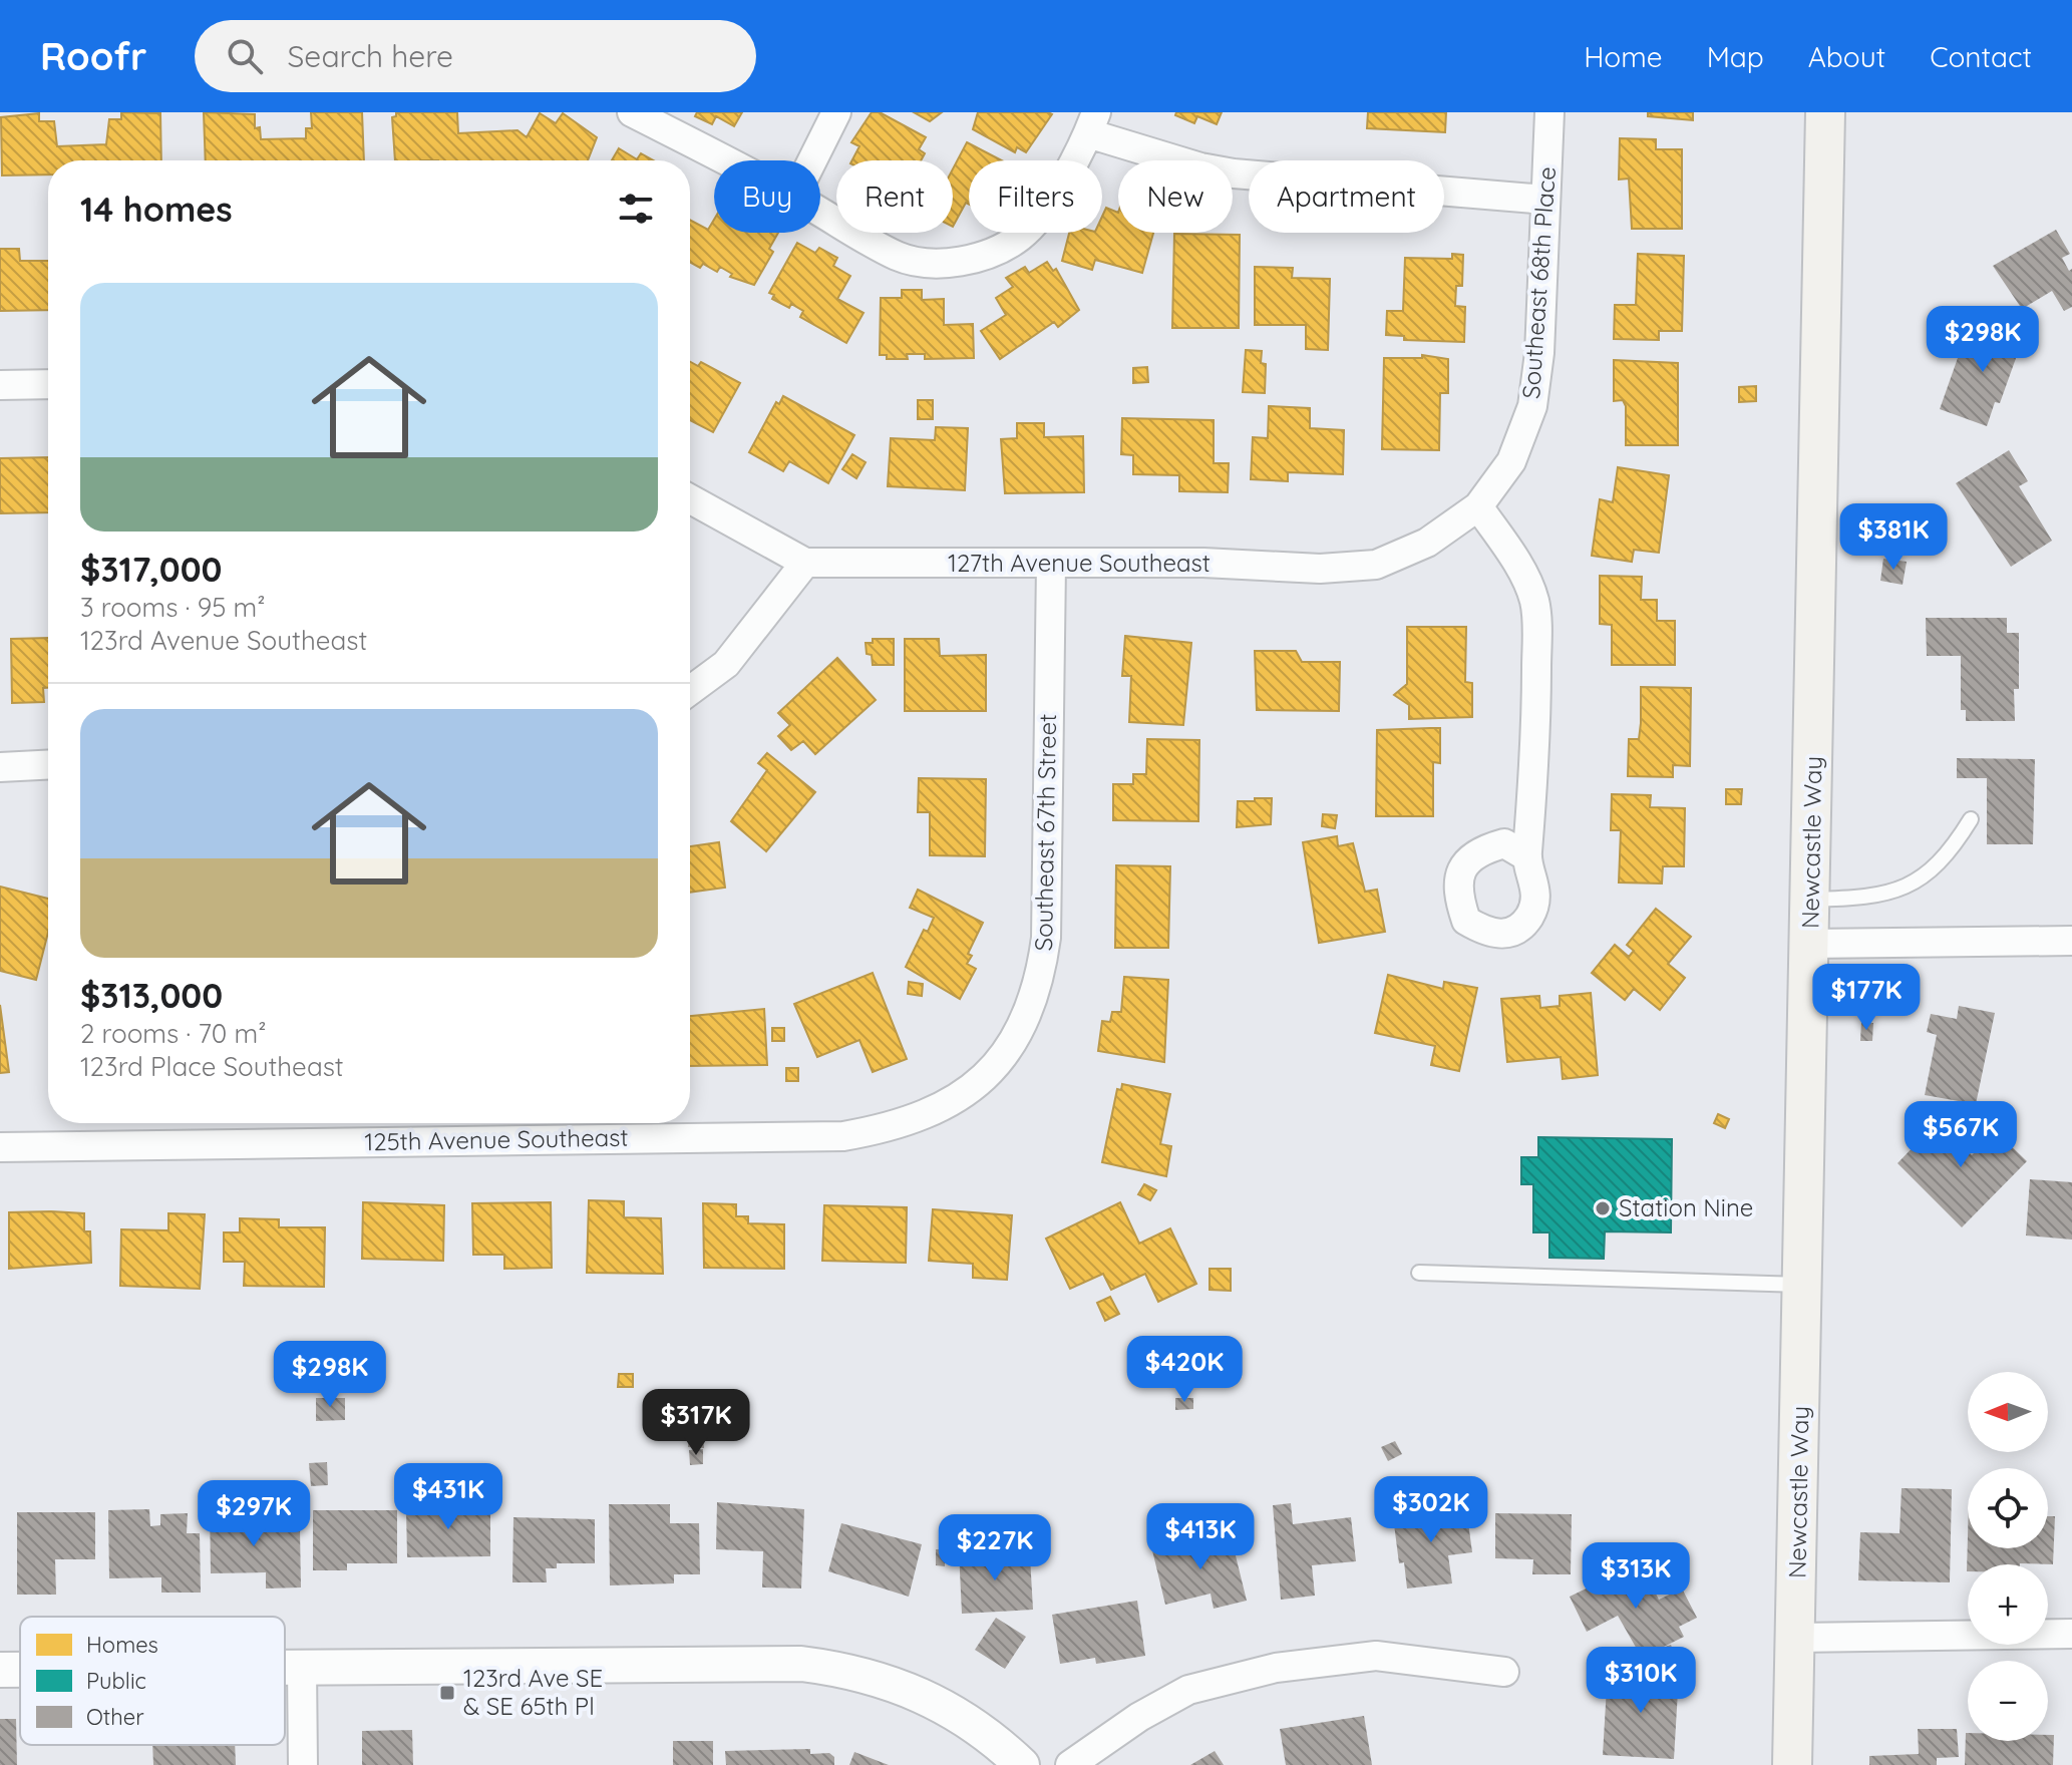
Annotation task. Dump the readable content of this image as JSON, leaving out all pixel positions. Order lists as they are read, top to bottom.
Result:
{
  "streets": {
    "main road": ["Newcastle Way"],
    "street": [
      "Southeast 68th Place",
      "127th Avenue Southeast",
      "Southeast 67th Street",
      "125th Avenue Southeast"
    ]
  },
  "crossings": [
    ["Southeast 68th Place", "127th Avenue Southeast"],
    ["127th Avenue Southeast", "Southeast 67th Street"],
    ["Southeast 67th Street", "125th Avenue Southeast"]
  ],
  "places": {
    "other": ["Station Nine"],
    "transit": ["123rd Ave SE & SE 65th Pl"]
  },
  "legend": ["Homes", "Public", "Other"],
  "north": "left",
  "page": {
    "header": "Roofr",
    "search": "Search here",
    "nav": [
      "Home",
      "Map",
      "About",
      "Contact"
    ],
    "chip": [
      "Buy",
      "Rent",
      "Filters",
      "New",
      "Apartment"
    ],
    "heading": "14 homes",
    "list": [
      {
        "name": "$317,000",
        "note": "3 rooms · 95 m² · 123rd Avenue Southeast"
      },
      {
        "name": "$313,000",
        "note": "2 rooms · 70 m² · 123rd Place Southeast"
      }
    ],
    "price": [
      "$298K",
      "$381K",
      "$177K",
      "$567K",
      "$420K",
      "$298K",
      "$317K",
      "$431K",
      "$302K",
      "$297K",
      "$413K",
      "$227K",
      "$313K",
      "$310K"
    ],
    "map_buttons": ["+", "−"]
  }
}
